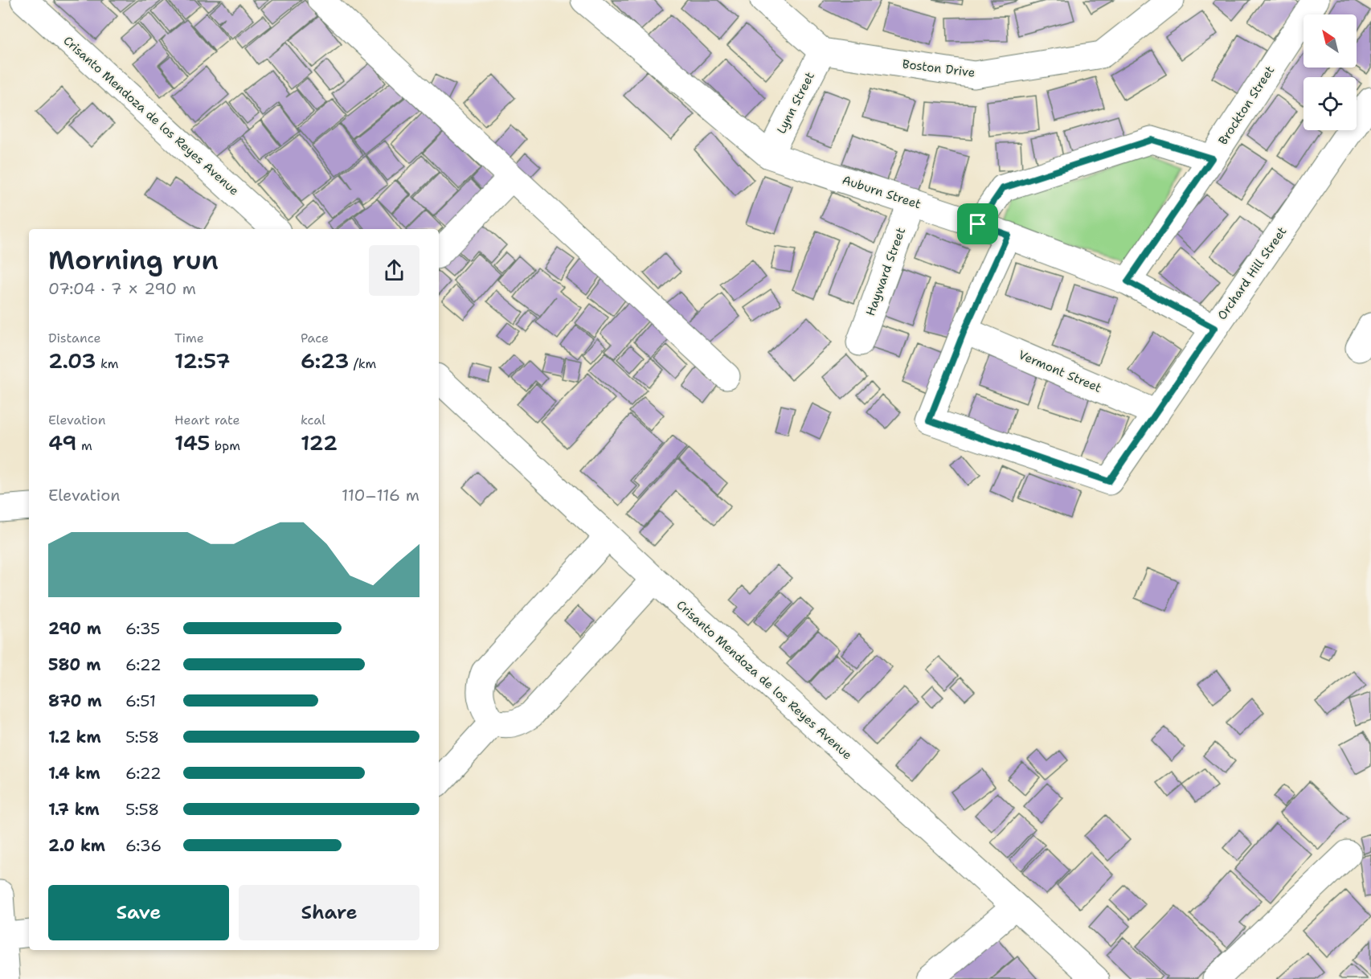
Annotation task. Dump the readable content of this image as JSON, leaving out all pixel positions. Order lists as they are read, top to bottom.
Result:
{
  "streets": {
    "street": [
      "Boston Drive",
      "Lynn Street",
      "Brockton Street",
      "Crisanto Mendoza de los Reyes Avenue",
      "Auburn Street",
      "Hayward Street",
      "Orchard Hill Street",
      "Vermont Street"
    ]
  },
  "crossings": [
    ["Boston Drive", "Lynn Street"],
    ["Lynn Street", "Auburn Street"],
    ["Brockton Street", "Auburn Street"],
    ["Auburn Street", "Hayward Street"],
    ["Auburn Street", "Orchard Hill Street"],
    ["Orchard Hill Street", "Vermont Street"]
  ],
  "north": "top left",
  "page": {
    "heading": ["Morning run", "07:04 · 7 × 290 m"],
    "stats": [
      ["Distance", "2.03 km"],
      ["Time", "12:57"],
      ["Pace", "6:23 /km"],
      ["Elevation", "49 m"],
      ["Heart rate", "145 bpm"],
      ["kcal", "122"]
    ],
    "chart": ["Elevation", "110–116 m"],
    "list": [
      {
        "name": "290 m",
        "note": "6:35"
      },
      {
        "name": "580 m",
        "note": "6:22"
      },
      {
        "name": "870 m",
        "note": "6:51"
      },
      {
        "name": "1.2 km",
        "note": "5:58"
      },
      {
        "name": "1.4 km",
        "note": "6:22"
      },
      {
        "name": "1.7 km",
        "note": "5:58"
      },
      {
        "name": "2.0 km",
        "note": "6:36"
      }
    ],
    "buttons": ["Save", "Share"]
  }
}
